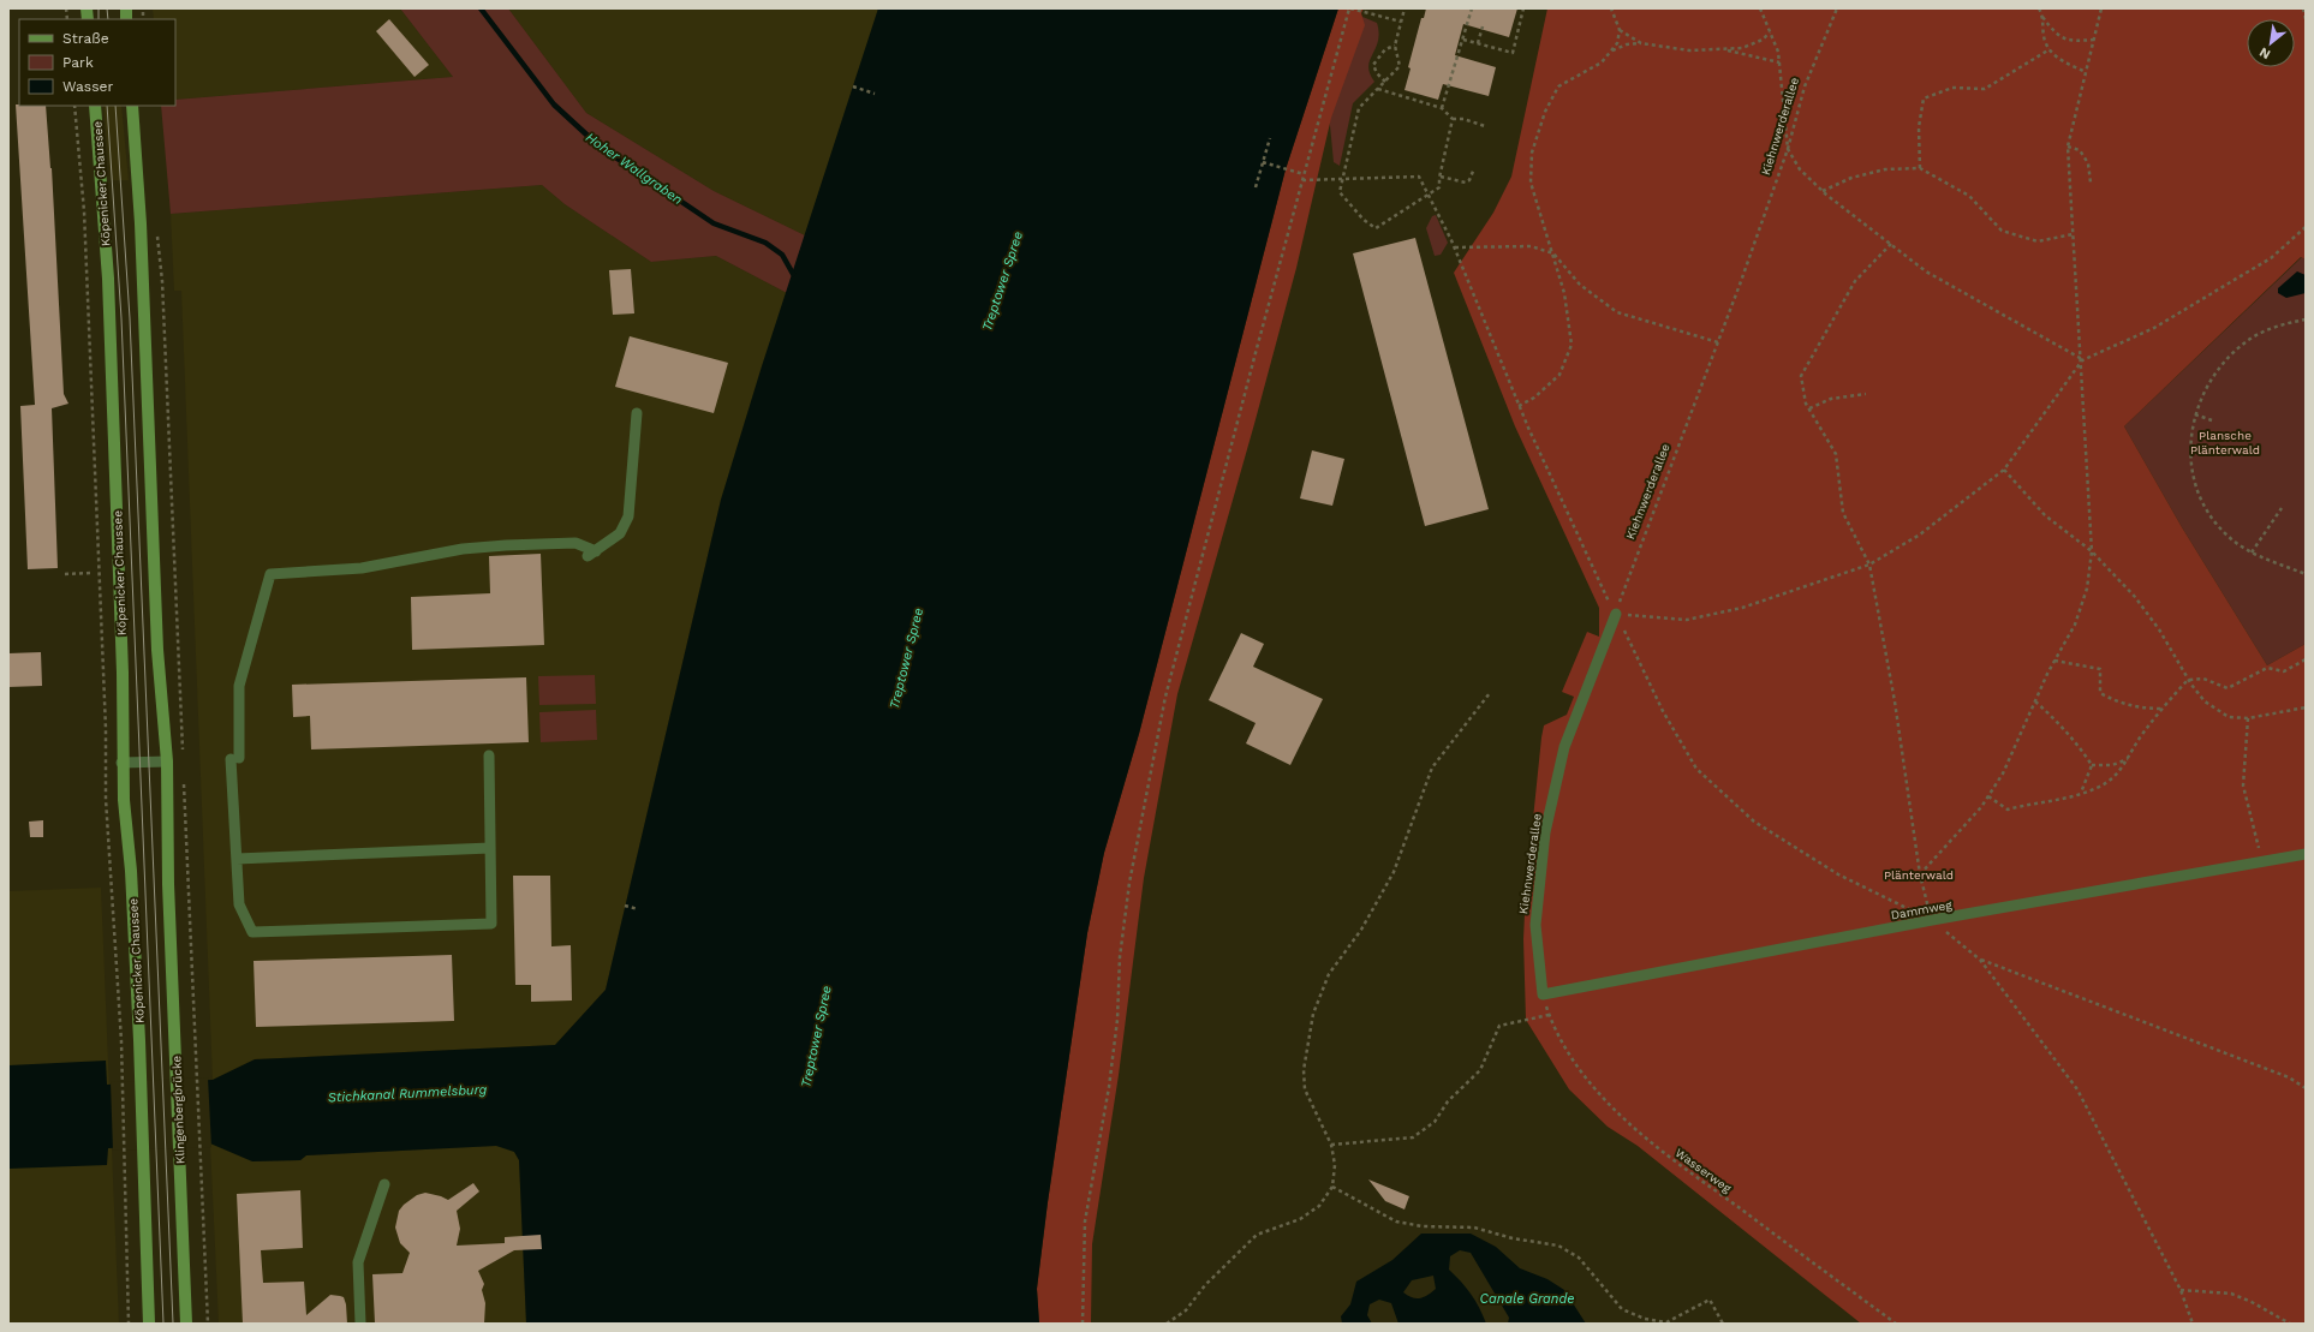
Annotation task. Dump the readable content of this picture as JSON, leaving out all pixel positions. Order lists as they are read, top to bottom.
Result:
{
  "streets": {
    "main road": ["Köpenicker Chaussee", "Klingenbergbrücke"],
    "lane": ["Kiehnwerderallee", "Dammweg"],
    "path": ["Wasserweg"]
  },
  "crossings": [
    ["Kiehnwerderallee", "Dammweg"],
    ["Kiehnwerderallee", "Wasserweg"],
    ["Dammweg", "Wasserweg"]
  ],
  "water": [
    "Hoher Wallgraben",
    "Treptower Spree",
    "Stichkanal Rummelsburg",
    "Canale Grande"
  ],
  "parks": ["Plansche Plänterwald", "Plänterwald"],
  "legend": ["Straße", "Park", "Wasser"],
  "north": "bottom left"
}
